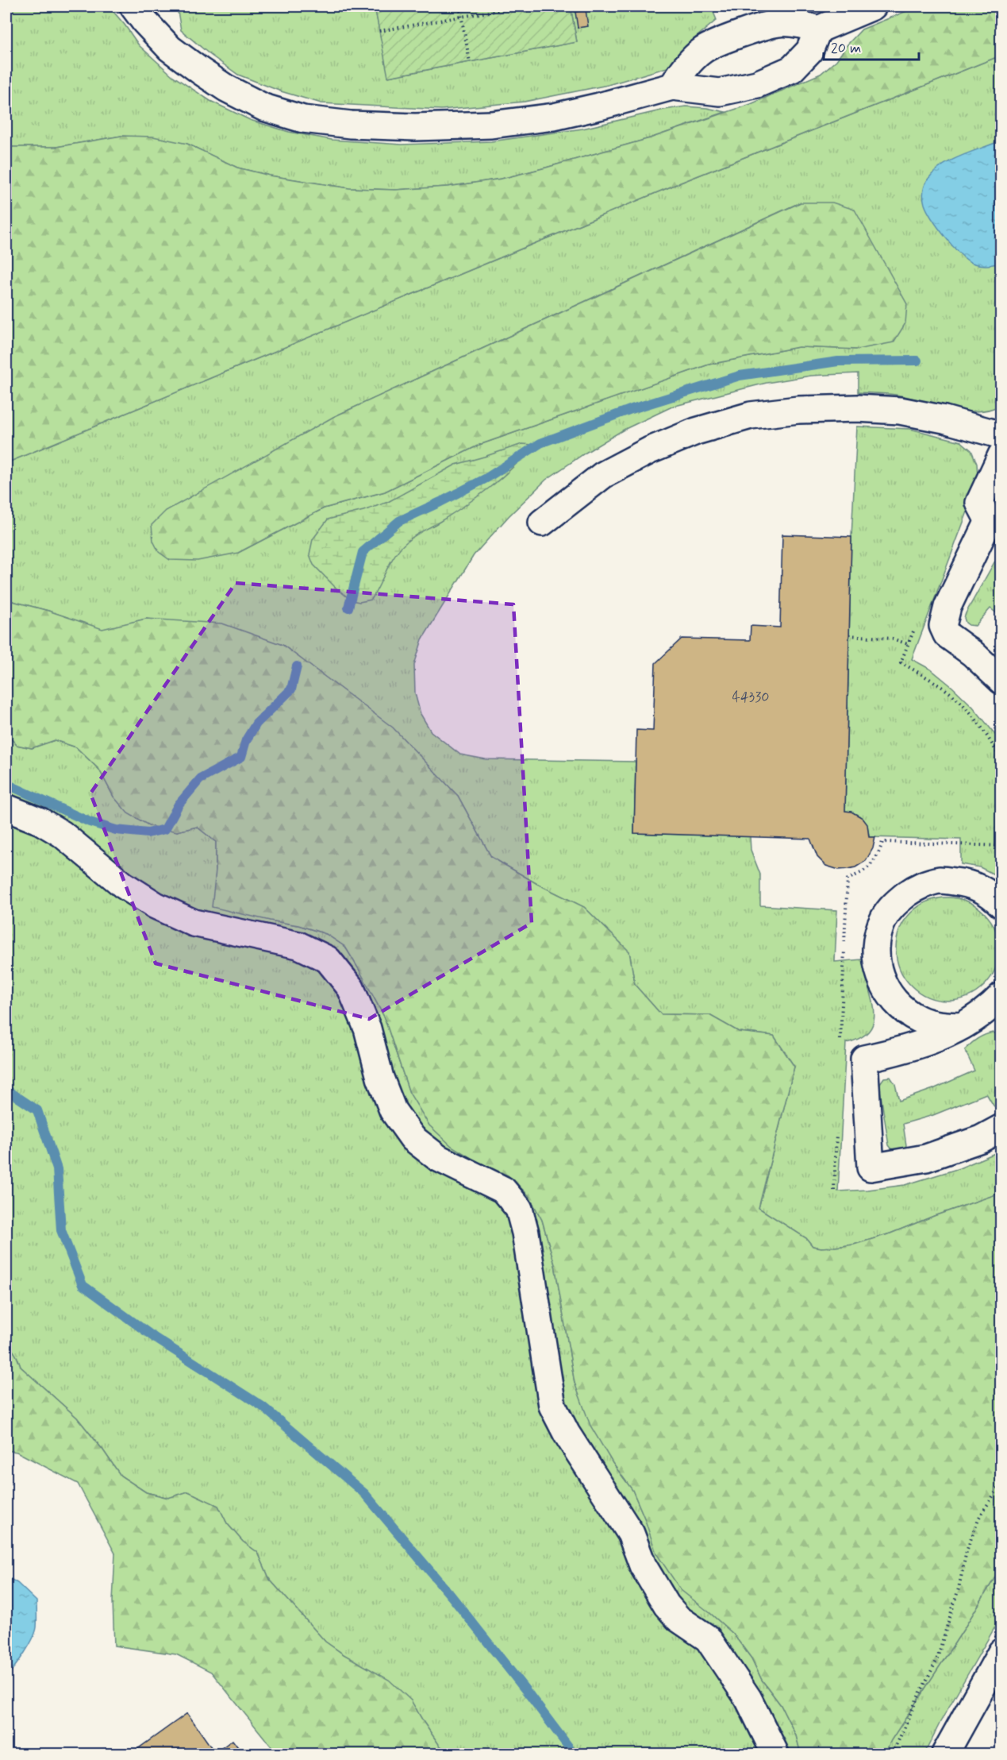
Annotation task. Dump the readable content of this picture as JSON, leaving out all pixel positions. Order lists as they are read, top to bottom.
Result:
{
  "house_numbers": ["44330"],
  "scale_bar": "20 m"
}
